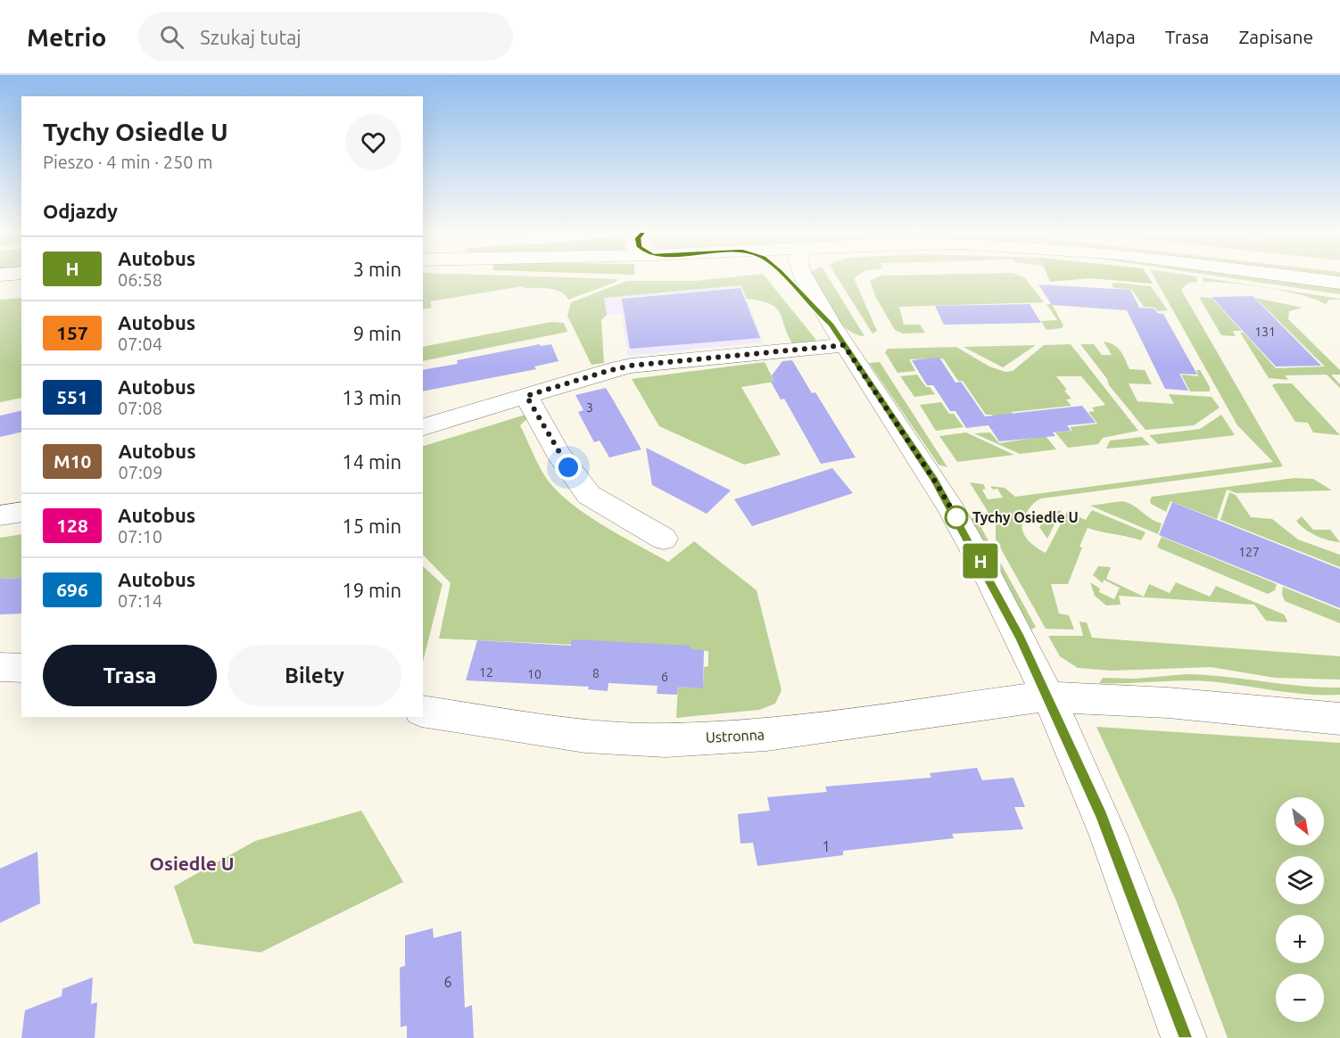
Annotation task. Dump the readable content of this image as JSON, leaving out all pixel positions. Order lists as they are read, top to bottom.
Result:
{
  "streets": {
    "street": ["Ustronna"]
  },
  "districts": ["Osiedle U"],
  "places": ["Tychy Osiedle U"],
  "lines": ["bus line H"],
  "house_numbers": [
    "131",
    "3",
    "127",
    "12",
    "8",
    "10",
    "6",
    "1",
    "6"
  ],
  "north": "bottom right",
  "page": {
    "header": "Metrio",
    "search": "Szukaj tutaj",
    "nav": ["Mapa", "Trasa", "Zapisane"],
    "on_map": "H",
    "heading": [
      ["Tychy Osiedle U", "Pieszo · 4 min · 250 m"],
      "Odjazdy"
    ],
    "list": [
      {
        "mark": "H",
        "name": "Autobus",
        "note": "06:58",
        "value": "3 min"
      },
      {
        "mark": "157",
        "name": "Autobus",
        "note": "07:04",
        "value": "9 min"
      },
      {
        "mark": "551",
        "name": "Autobus",
        "note": "07:08",
        "value": "13 min"
      },
      {
        "mark": "M10",
        "name": "Autobus",
        "note": "07:09",
        "value": "14 min"
      },
      {
        "mark": "128",
        "name": "Autobus",
        "note": "07:10",
        "value": "15 min"
      },
      {
        "mark": "696",
        "name": "Autobus",
        "note": "07:14",
        "value": "19 min"
      }
    ],
    "buttons": ["Trasa", "Bilety"],
    "map_buttons": ["+", "−"]
  }
}
